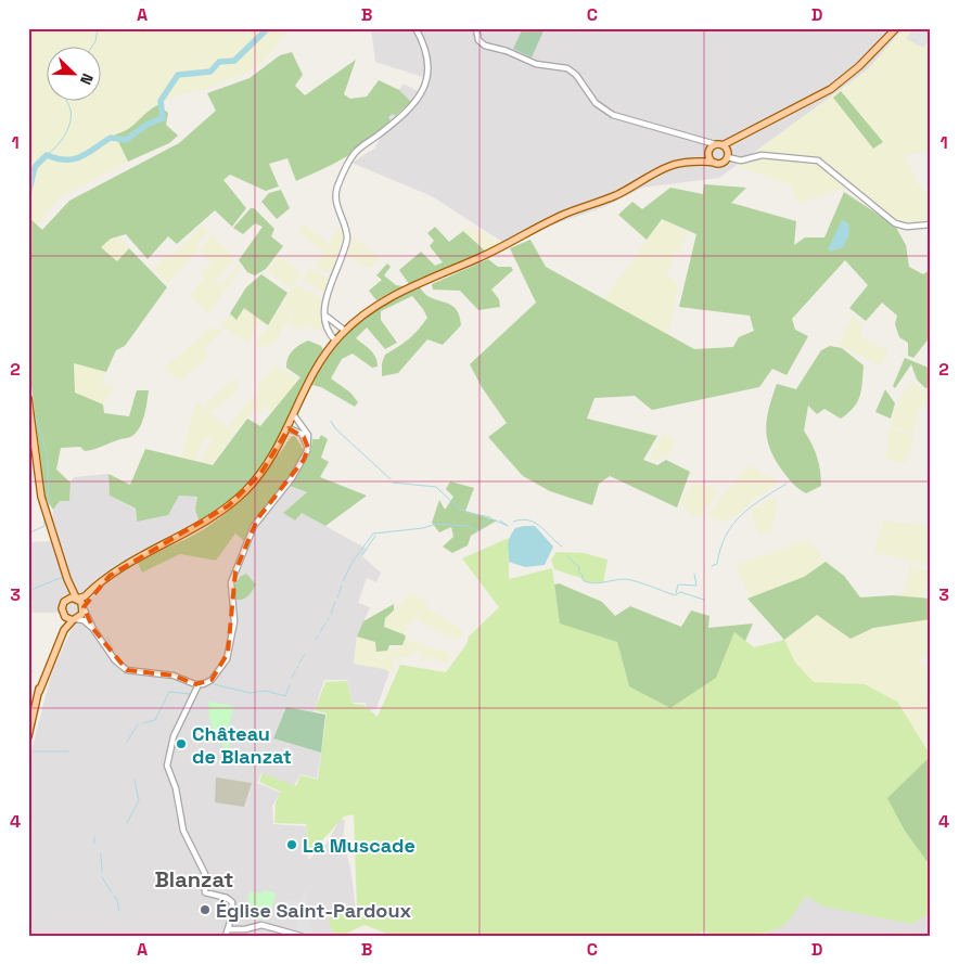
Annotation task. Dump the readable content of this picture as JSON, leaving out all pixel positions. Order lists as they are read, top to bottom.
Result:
{
  "districts": ["Blanzat"],
  "places": ["Château de Blanzat", "La Muscade", "Église Saint-Pardoux"],
  "north": "bottom right",
  "grid": {
    "columns": [
      "A",
      "B",
      "C",
      "D"
    ],
    "rows": [
      "1",
      "2",
      "3",
      "4"
    ]
  }
}
